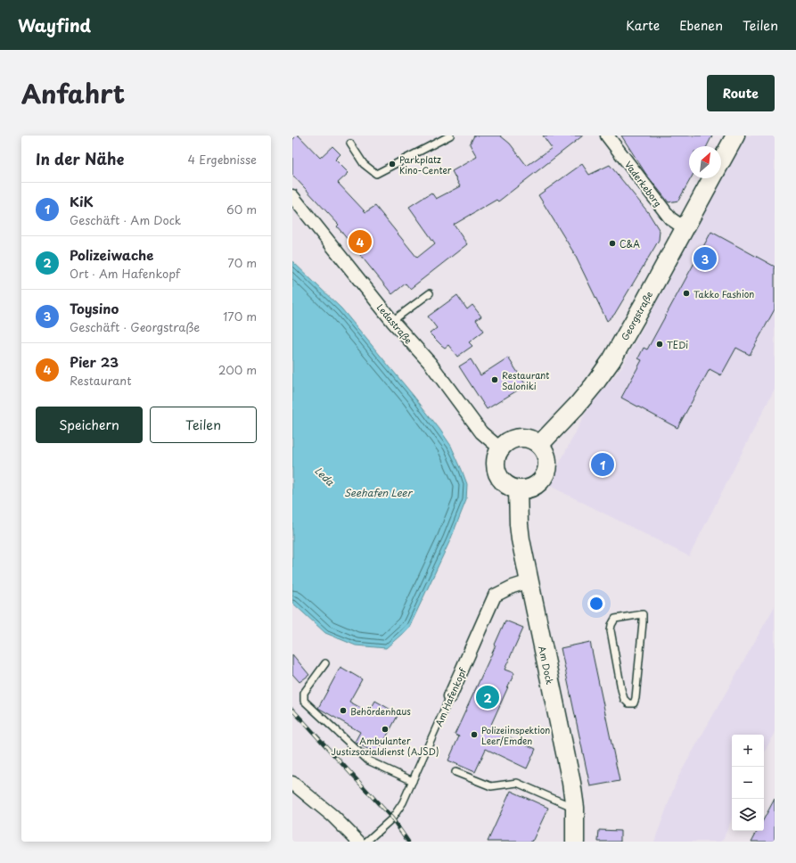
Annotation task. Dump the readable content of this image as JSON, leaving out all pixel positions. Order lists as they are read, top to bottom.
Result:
{
  "streets": {
    "main road": ["Georgstraße", "Am Dock"],
    "street": ["Vaderkeborg", "Ledastraße", "Am Hafenkopf"]
  },
  "crossings": [
    ["Vaderkeborg", "Georgstraße"],
    ["Georgstraße", "Ledastraße"],
    ["Georgstraße", "Am Dock"],
    ["Ledastraße", "Am Dock"],
    ["Am Dock", "Am Hafenkopf"]
  ],
  "water": ["Leda", "Seehafen Leer"],
  "places": [
    "Parkplatz Kino-Center",
    "C&A",
    "Takko Fashion",
    "TEDi",
    "Restaurant Saloniki",
    "Behördenhaus",
    "Ambulanter Justizsozialdienst (AJSD)",
    "Polizeiinspektion Leer/Emden"
  ],
  "north": "top right",
  "page": {
    "header": "Wayfind",
    "nav": ["Karte", "Ebenen", "Teilen"],
    "title": "Anfahrt",
    "buttons": [
      "Route",
      ["Speichern", "Teilen"]
    ],
    "heading": ["In der Nähe", "4 Ergebnisse"],
    "list": [
      {
        "mark": "1",
        "name": "KiK",
        "note": "Geschäft · Am Dock",
        "value": "60 m"
      },
      {
        "mark": "2",
        "name": "Polizeiwache",
        "note": "Ort · Am Hafenkopf",
        "value": "70 m"
      },
      {
        "mark": "3",
        "name": "Toysino",
        "note": "Geschäft · Georgstraße",
        "value": "170 m"
      },
      {
        "mark": "4",
        "name": "Pier 23",
        "note": "Restaurant",
        "value": "200 m"
      }
    ],
    "pins": [
      "4",
      "3",
      "1",
      "2"
    ],
    "map_buttons": ["+", "−"]
  }
}
